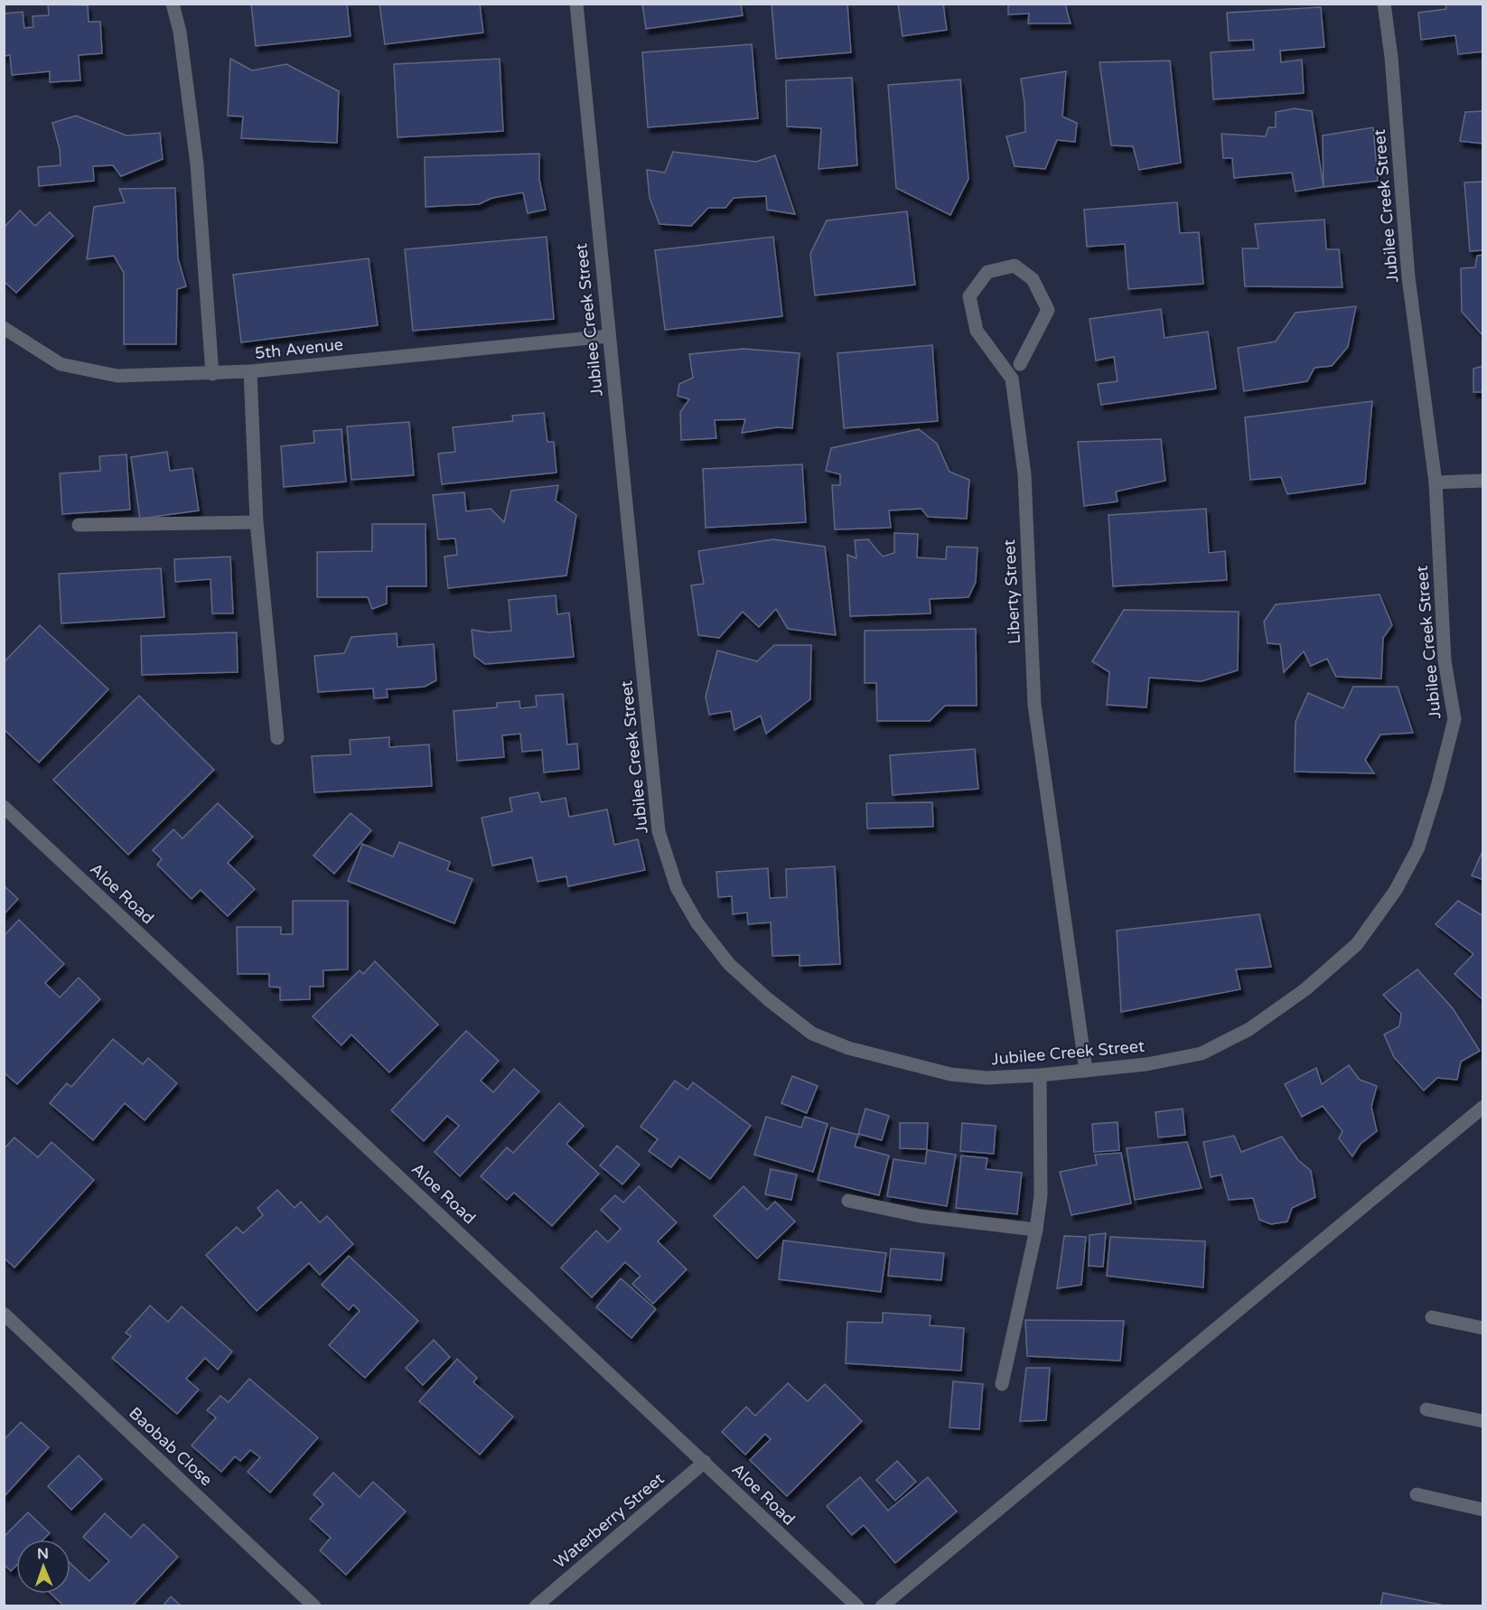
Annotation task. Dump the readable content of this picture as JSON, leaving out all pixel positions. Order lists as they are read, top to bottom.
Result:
{
  "streets": {
    "street": [
      "Jubilee Creek Street",
      "5th Avenue",
      "Liberty Street",
      "Aloe Road",
      "Baobab Close",
      "Waterberry Street"
    ]
  },
  "crossings": [
    ["Jubilee Creek Street", "5th Avenue"],
    ["Jubilee Creek Street", "Liberty Street"],
    ["Aloe Road", "Waterberry Street"]
  ],
  "north": "top"
}
